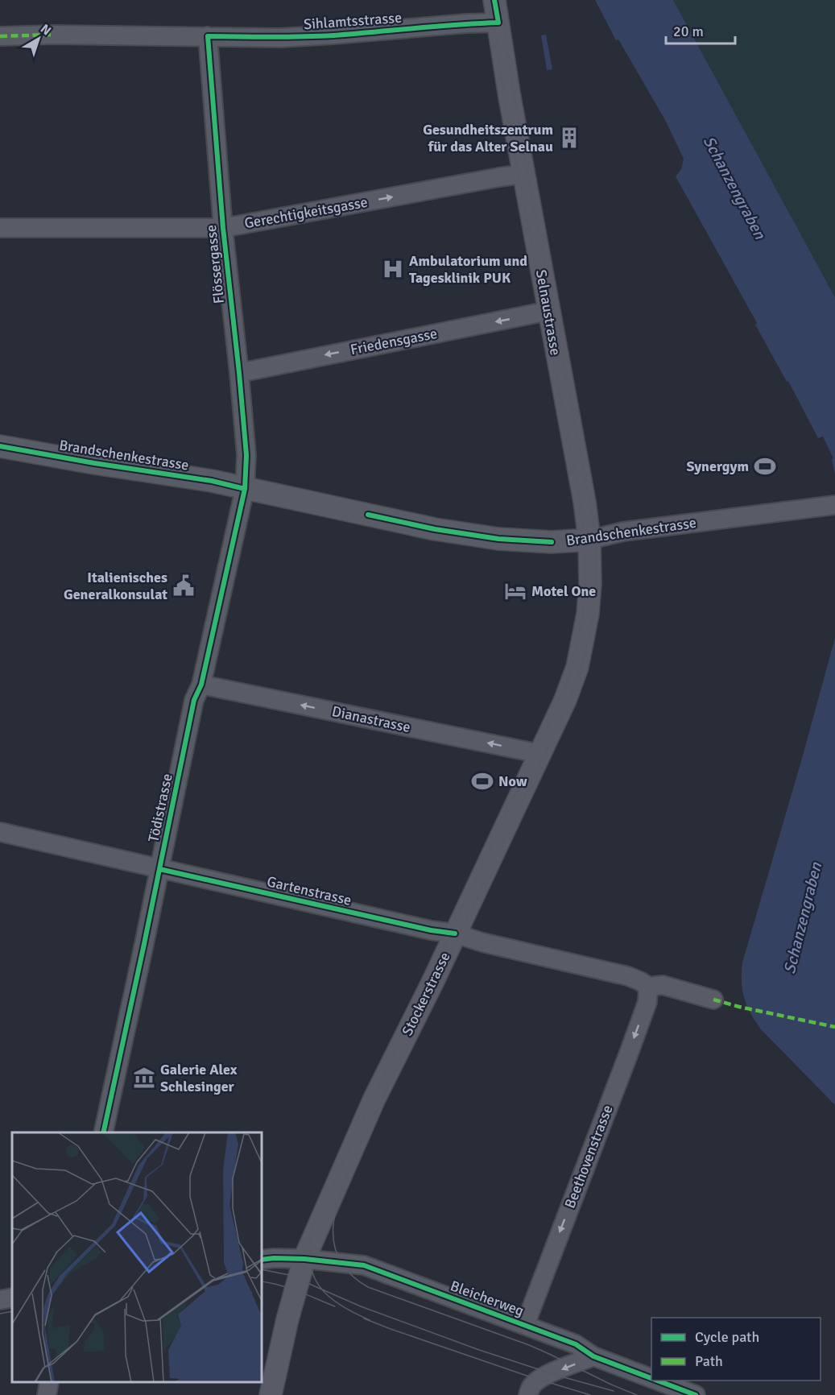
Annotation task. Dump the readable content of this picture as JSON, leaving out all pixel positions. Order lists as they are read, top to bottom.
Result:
{
  "streets": {
    "street": [
      "Sihlamtsstrasse",
      "Gerechtigkeitsgasse",
      "Flössergasse",
      "Selnaustrasse",
      "Friedensgasse",
      "Brandschenkestrasse",
      "Dianastrasse",
      "Tödistrasse",
      "Gartenstrasse",
      "Stockerstrasse",
      "Beethovenstrasse",
      "Bleicherweg"
    ]
  },
  "crossings": [
    ["Sihlamtsstrasse", "Flössergasse"],
    ["Sihlamtsstrasse", "Selnaustrasse"],
    ["Gerechtigkeitsgasse", "Flössergasse"],
    ["Gerechtigkeitsgasse", "Selnaustrasse"],
    ["Flössergasse", "Friedensgasse"],
    ["Flössergasse", "Brandschenkestrasse"],
    ["Flössergasse", "Tödistrasse"],
    ["Selnaustrasse", "Friedensgasse"],
    ["Selnaustrasse", "Brandschenkestrasse"],
    ["Selnaustrasse", "Stockerstrasse"],
    ["Brandschenkestrasse", "Tödistrasse"],
    ["Brandschenkestrasse", "Stockerstrasse"],
    ["Dianastrasse", "Tödistrasse"],
    ["Dianastrasse", "Stockerstrasse"],
    ["Tödistrasse", "Gartenstrasse"],
    ["Gartenstrasse", "Stockerstrasse"],
    ["Gartenstrasse", "Beethovenstrasse"],
    ["Stockerstrasse", "Bleicherweg"],
    ["Beethovenstrasse", "Bleicherweg"]
  ],
  "one_way": [
    "Gerechtigkeitsgasse",
    "Friedensgasse",
    "Dianastrasse",
    "Beethovenstrasse"
  ],
  "water": ["Schanzengraben"],
  "places": {
    "building": ["Gesundheitszentrum für das Alter Selnau"],
    "hospital": ["Ambulatorium und Tagesklinik PUK"],
    "sports": ["Synergym", "Now"],
    "public building": ["Italienisches Generalkonsulat"],
    "hotel": ["Motel One"],
    "museum": ["Galerie Alex Schlesinger"]
  },
  "legend": ["Cycle path", "Path"],
  "scale_bar": "20 m",
  "north": "top right"
}
